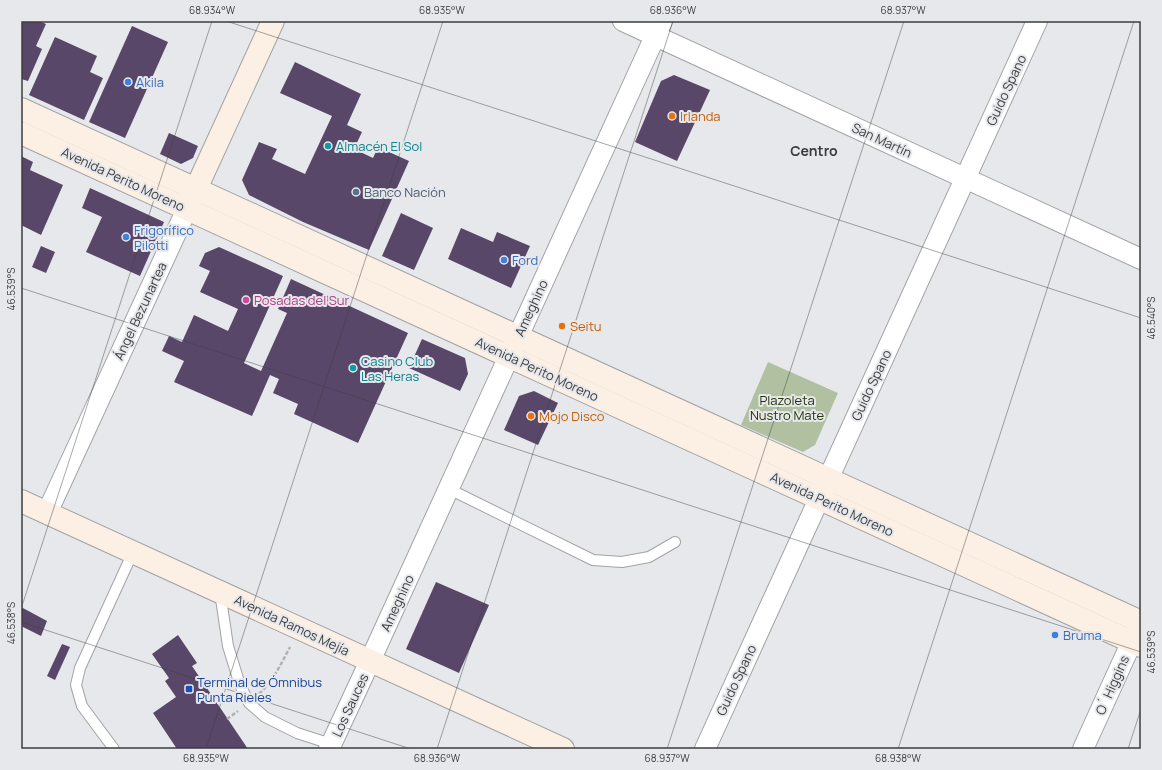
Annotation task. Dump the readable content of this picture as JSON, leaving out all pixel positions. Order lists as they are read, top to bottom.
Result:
{
  "streets": {
    "street": [
      "Guido Spano",
      "San Martín",
      "Avenida Perito Moreno",
      "Ameghino",
      "Ángel Bezunartea",
      "Avenida Ramos Mejía",
      "O´ Higgins",
      "Los Sauces"
    ]
  },
  "crossings": [
    ["Guido Spano", "San Martín"],
    ["Guido Spano", "Avenida Perito Moreno"],
    ["San Martín", "Ameghino"],
    ["Avenida Perito Moreno", "Ameghino"],
    ["Avenida Perito Moreno", "Ángel Bezunartea"],
    ["Avenida Perito Moreno", "O´ Higgins"],
    ["Ameghino", "Avenida Ramos Mejía"],
    ["Ameghino", "Los Sauces"],
    ["Ángel Bezunartea", "Avenida Ramos Mejía"],
    ["Avenida Ramos Mejía", "Los Sauces"]
  ],
  "districts": ["Centro"],
  "parks": ["Plazoleta Nustro Mate"],
  "places": {
    "other": [
      "Akila",
      "Irlanda",
      "Almacén El Sol",
      "Banco Nación",
      "Frigorífico Pilotti",
      "Ford",
      "Posadas del Sur",
      "Seitu",
      "Casino Club Las Heras",
      "Mojo Disco",
      "Bruma"
    ],
    "transit": ["Terminal de Ómnibus Punta Rieles"]
  },
  "coordinates": [
    "68.934°W",
    "68.935°W",
    "68.936°W",
    "68.937°W",
    "46.539°S",
    "46.540°S",
    "46.538°S",
    "68.938°W"
  ]
}
